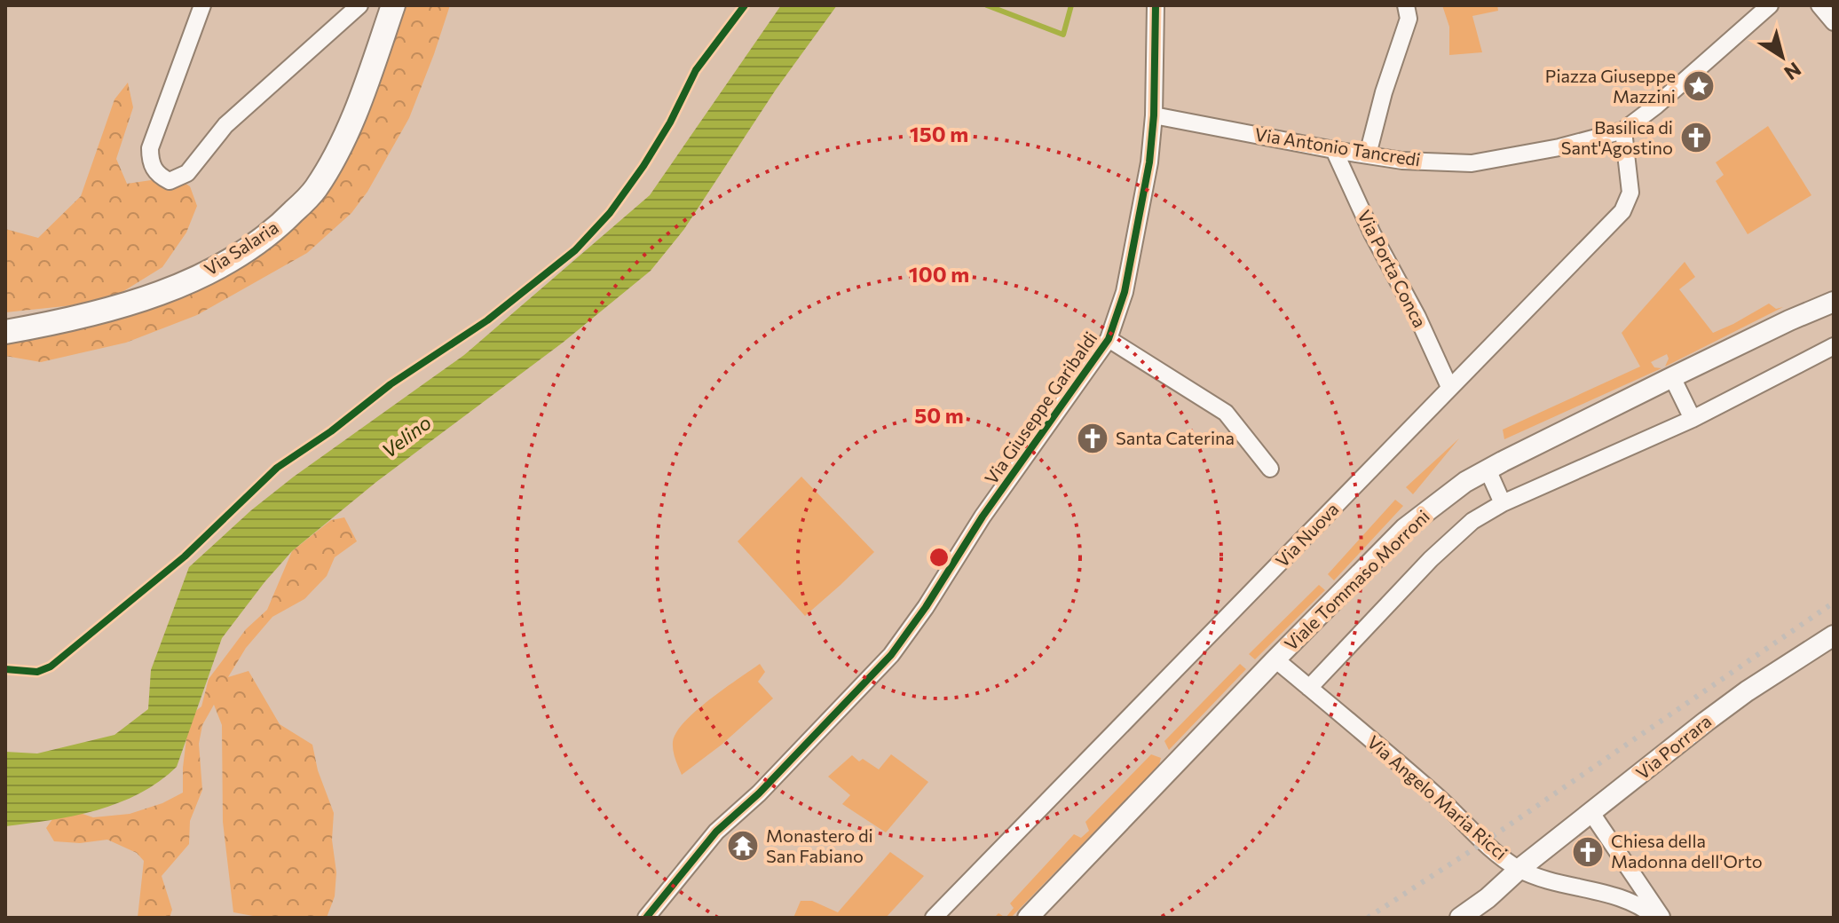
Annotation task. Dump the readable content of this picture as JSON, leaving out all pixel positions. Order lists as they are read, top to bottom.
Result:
{
  "streets": {
    "main road": ["Via Salaria"],
    "street": [
      "Via Antonio Tancredi",
      "Via Porta Conca",
      "Via Giuseppe Garibaldi",
      "Via Nuova",
      "Viale Tommaso Morroni",
      "Via Porrara",
      "Via Angelo Maria Ricci"
    ]
  },
  "crossings": [
    ["Via Antonio Tancredi", "Via Porta Conca"],
    ["Via Antonio Tancredi", "Via Giuseppe Garibaldi"],
    ["Via Antonio Tancredi", "Via Nuova"],
    ["Via Porta Conca", "Via Nuova"],
    ["Viale Tommaso Morroni", "Via Angelo Maria Ricci"],
    ["Via Porrara", "Via Angelo Maria Ricci"]
  ],
  "water": ["Velino"],
  "places": {
    "place": ["Piazza Giuseppe Mazzini"],
    "church": ["Basilica di Sant'Agostino", "Santa Caterina", "Chiesa della Madonna dell'Orto"],
    "temple": ["Monastero di San Fabiano"]
  },
  "north": "bottom right",
  "rings": ["150 m", "100 m", "50 m"]
}
